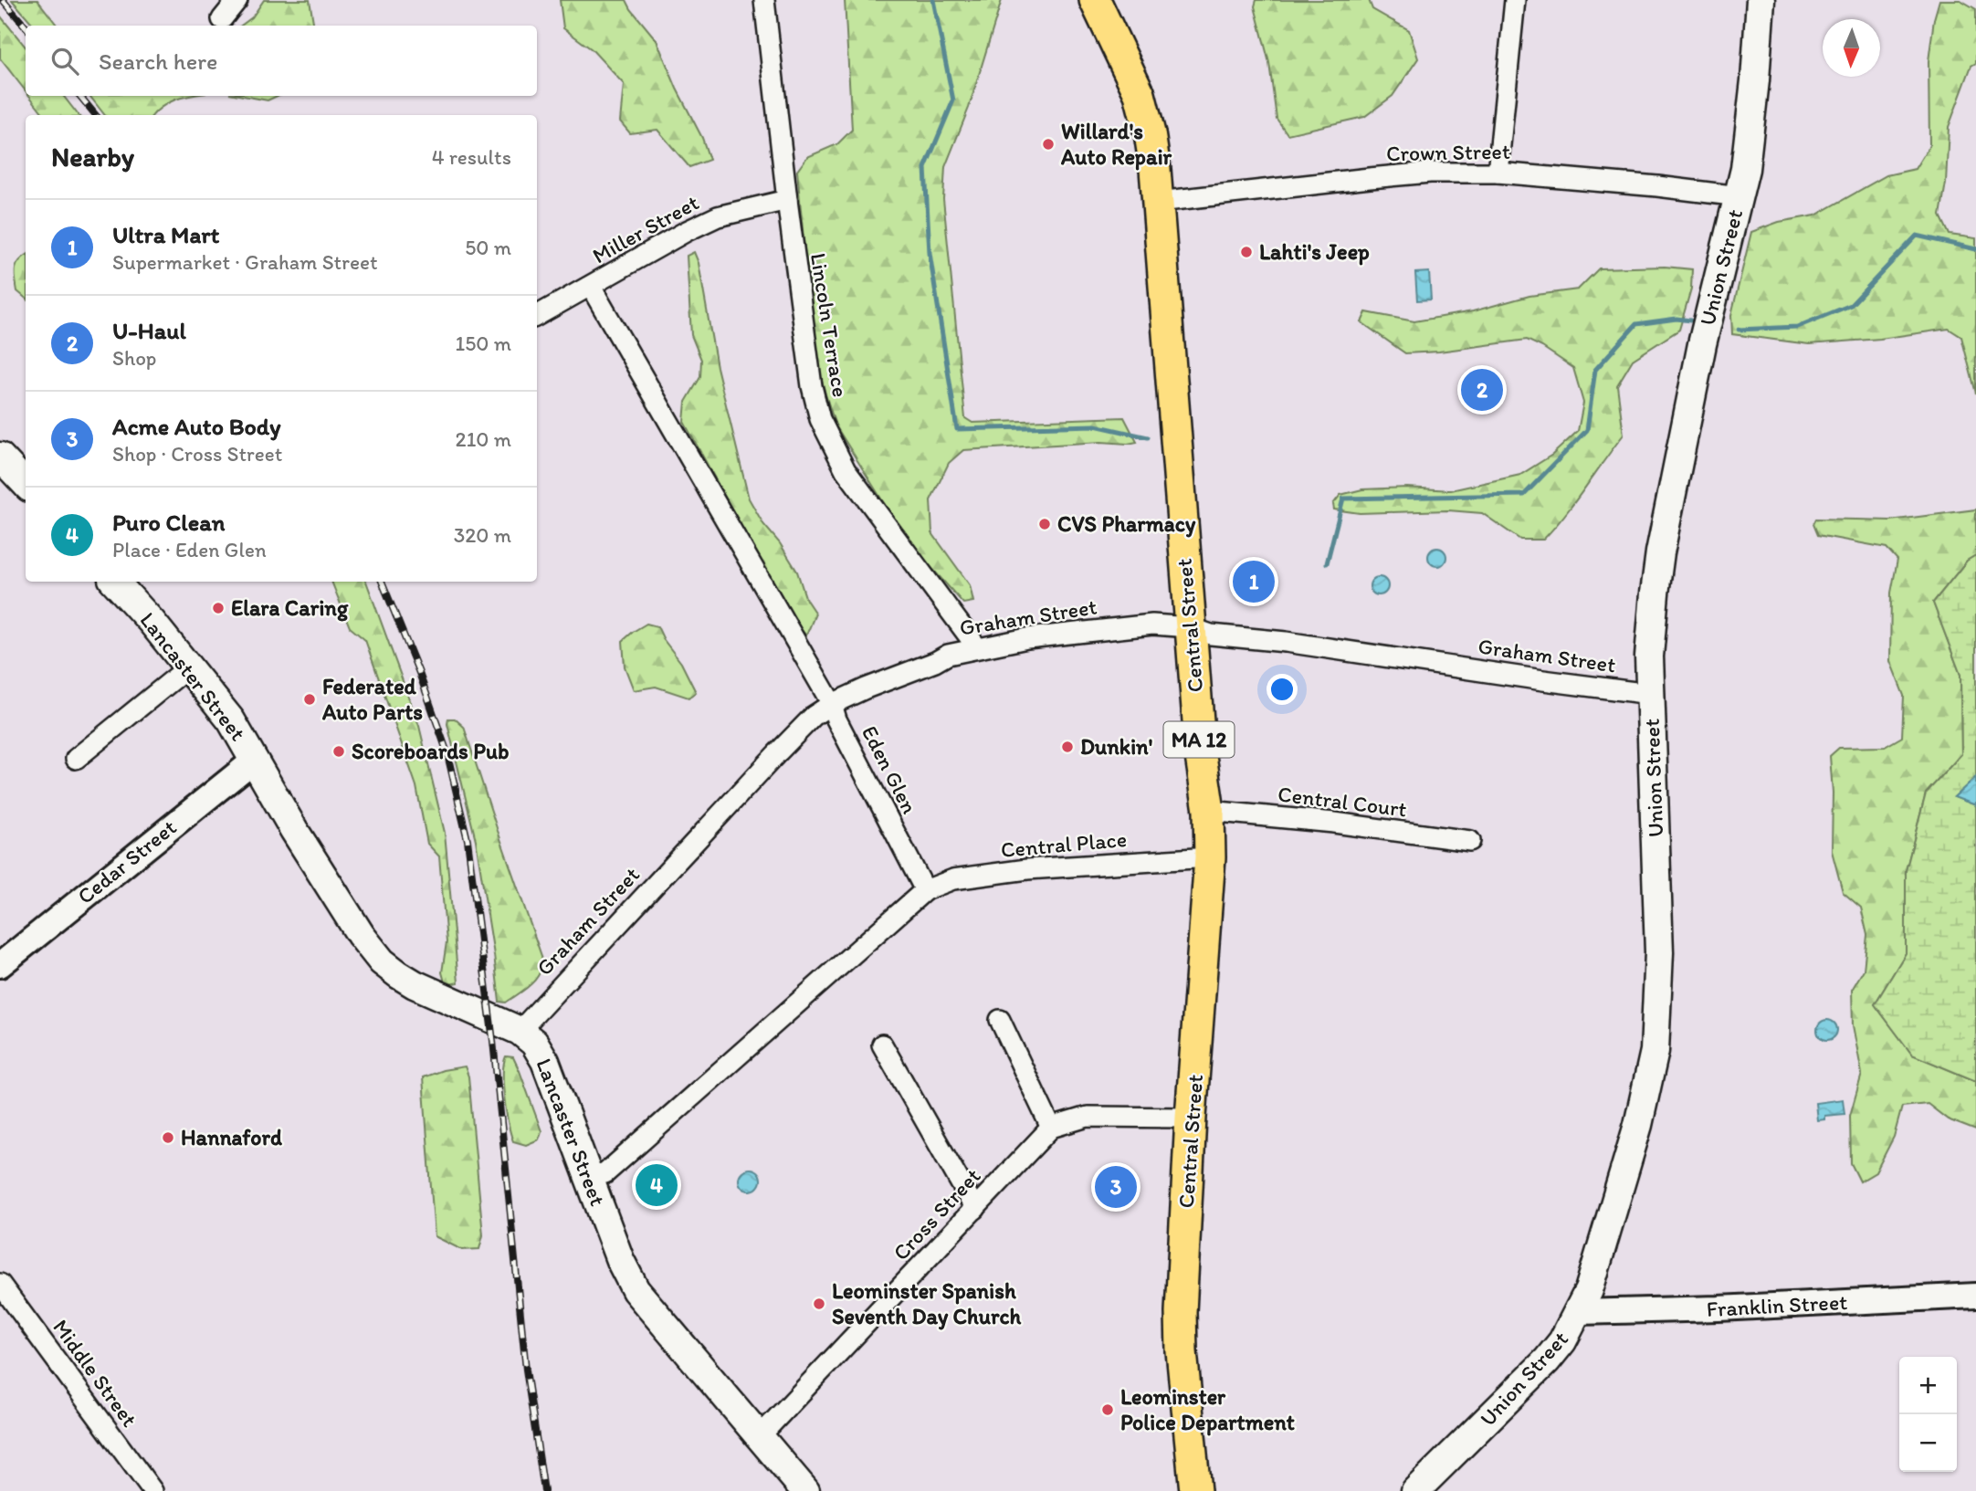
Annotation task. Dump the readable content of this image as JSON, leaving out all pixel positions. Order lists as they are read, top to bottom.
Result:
{
  "streets": {
    "main road": [
      "Union Street",
      "Central Street",
      "Lancaster Street",
      "MA 12"
    ],
    "street": [
      "Crown Street",
      "Miller Street",
      "Lincoln Terrace",
      "Graham Street",
      "Eden Glen",
      "Central Court",
      "Central Place",
      "Cedar Street",
      "Cross Street",
      "Franklin Street",
      "Middle Street"
    ]
  },
  "crossings": [
    ["Crown Street", "Union Street"],
    ["Crown Street", "Central Street"],
    ["Miller Street", "Lincoln Terrace"],
    ["Miller Street", "Eden Glen"],
    ["Union Street", "Graham Street"],
    ["Union Street", "Franklin Street"],
    ["Lincoln Terrace", "Graham Street"],
    ["Graham Street", "Central Street"],
    ["Graham Street", "Lancaster Street"],
    ["Graham Street", "Eden Glen"],
    ["Central Street", "Central Court"],
    ["Central Street", "Central Place"],
    ["Lancaster Street", "Cedar Street"],
    ["Lancaster Street", "Cross Street"],
    ["Eden Glen", "Central Place"]
  ],
  "places": [
    "Willard's Auto Repair",
    "Lahti's Jeep",
    "CVS Pharmacy",
    "Elara Caring",
    "Federated Auto Parts",
    "Dunkin'",
    "Scoreboards Pub",
    "Hannaford",
    "Leominster Spanish Seventh Day Church",
    "Leominster Police Department"
  ],
  "north": "bottom",
  "page": {
    "search": "Search here",
    "heading": ["Nearby", "4 results"],
    "list": [
      {
        "mark": "1",
        "name": "Ultra Mart",
        "note": "Supermarket · Graham Street",
        "value": "50 m"
      },
      {
        "mark": "2",
        "name": "U-Haul",
        "note": "Shop",
        "value": "150 m"
      },
      {
        "mark": "3",
        "name": "Acme Auto Body",
        "note": "Shop · Cross Street",
        "value": "210 m"
      },
      {
        "mark": "4",
        "name": "Puro Clean",
        "note": "Place · Eden Glen",
        "value": "320 m"
      }
    ],
    "pins": [
      "2",
      "1",
      "4",
      "3"
    ],
    "map_buttons": ["+", "−"]
  }
}
